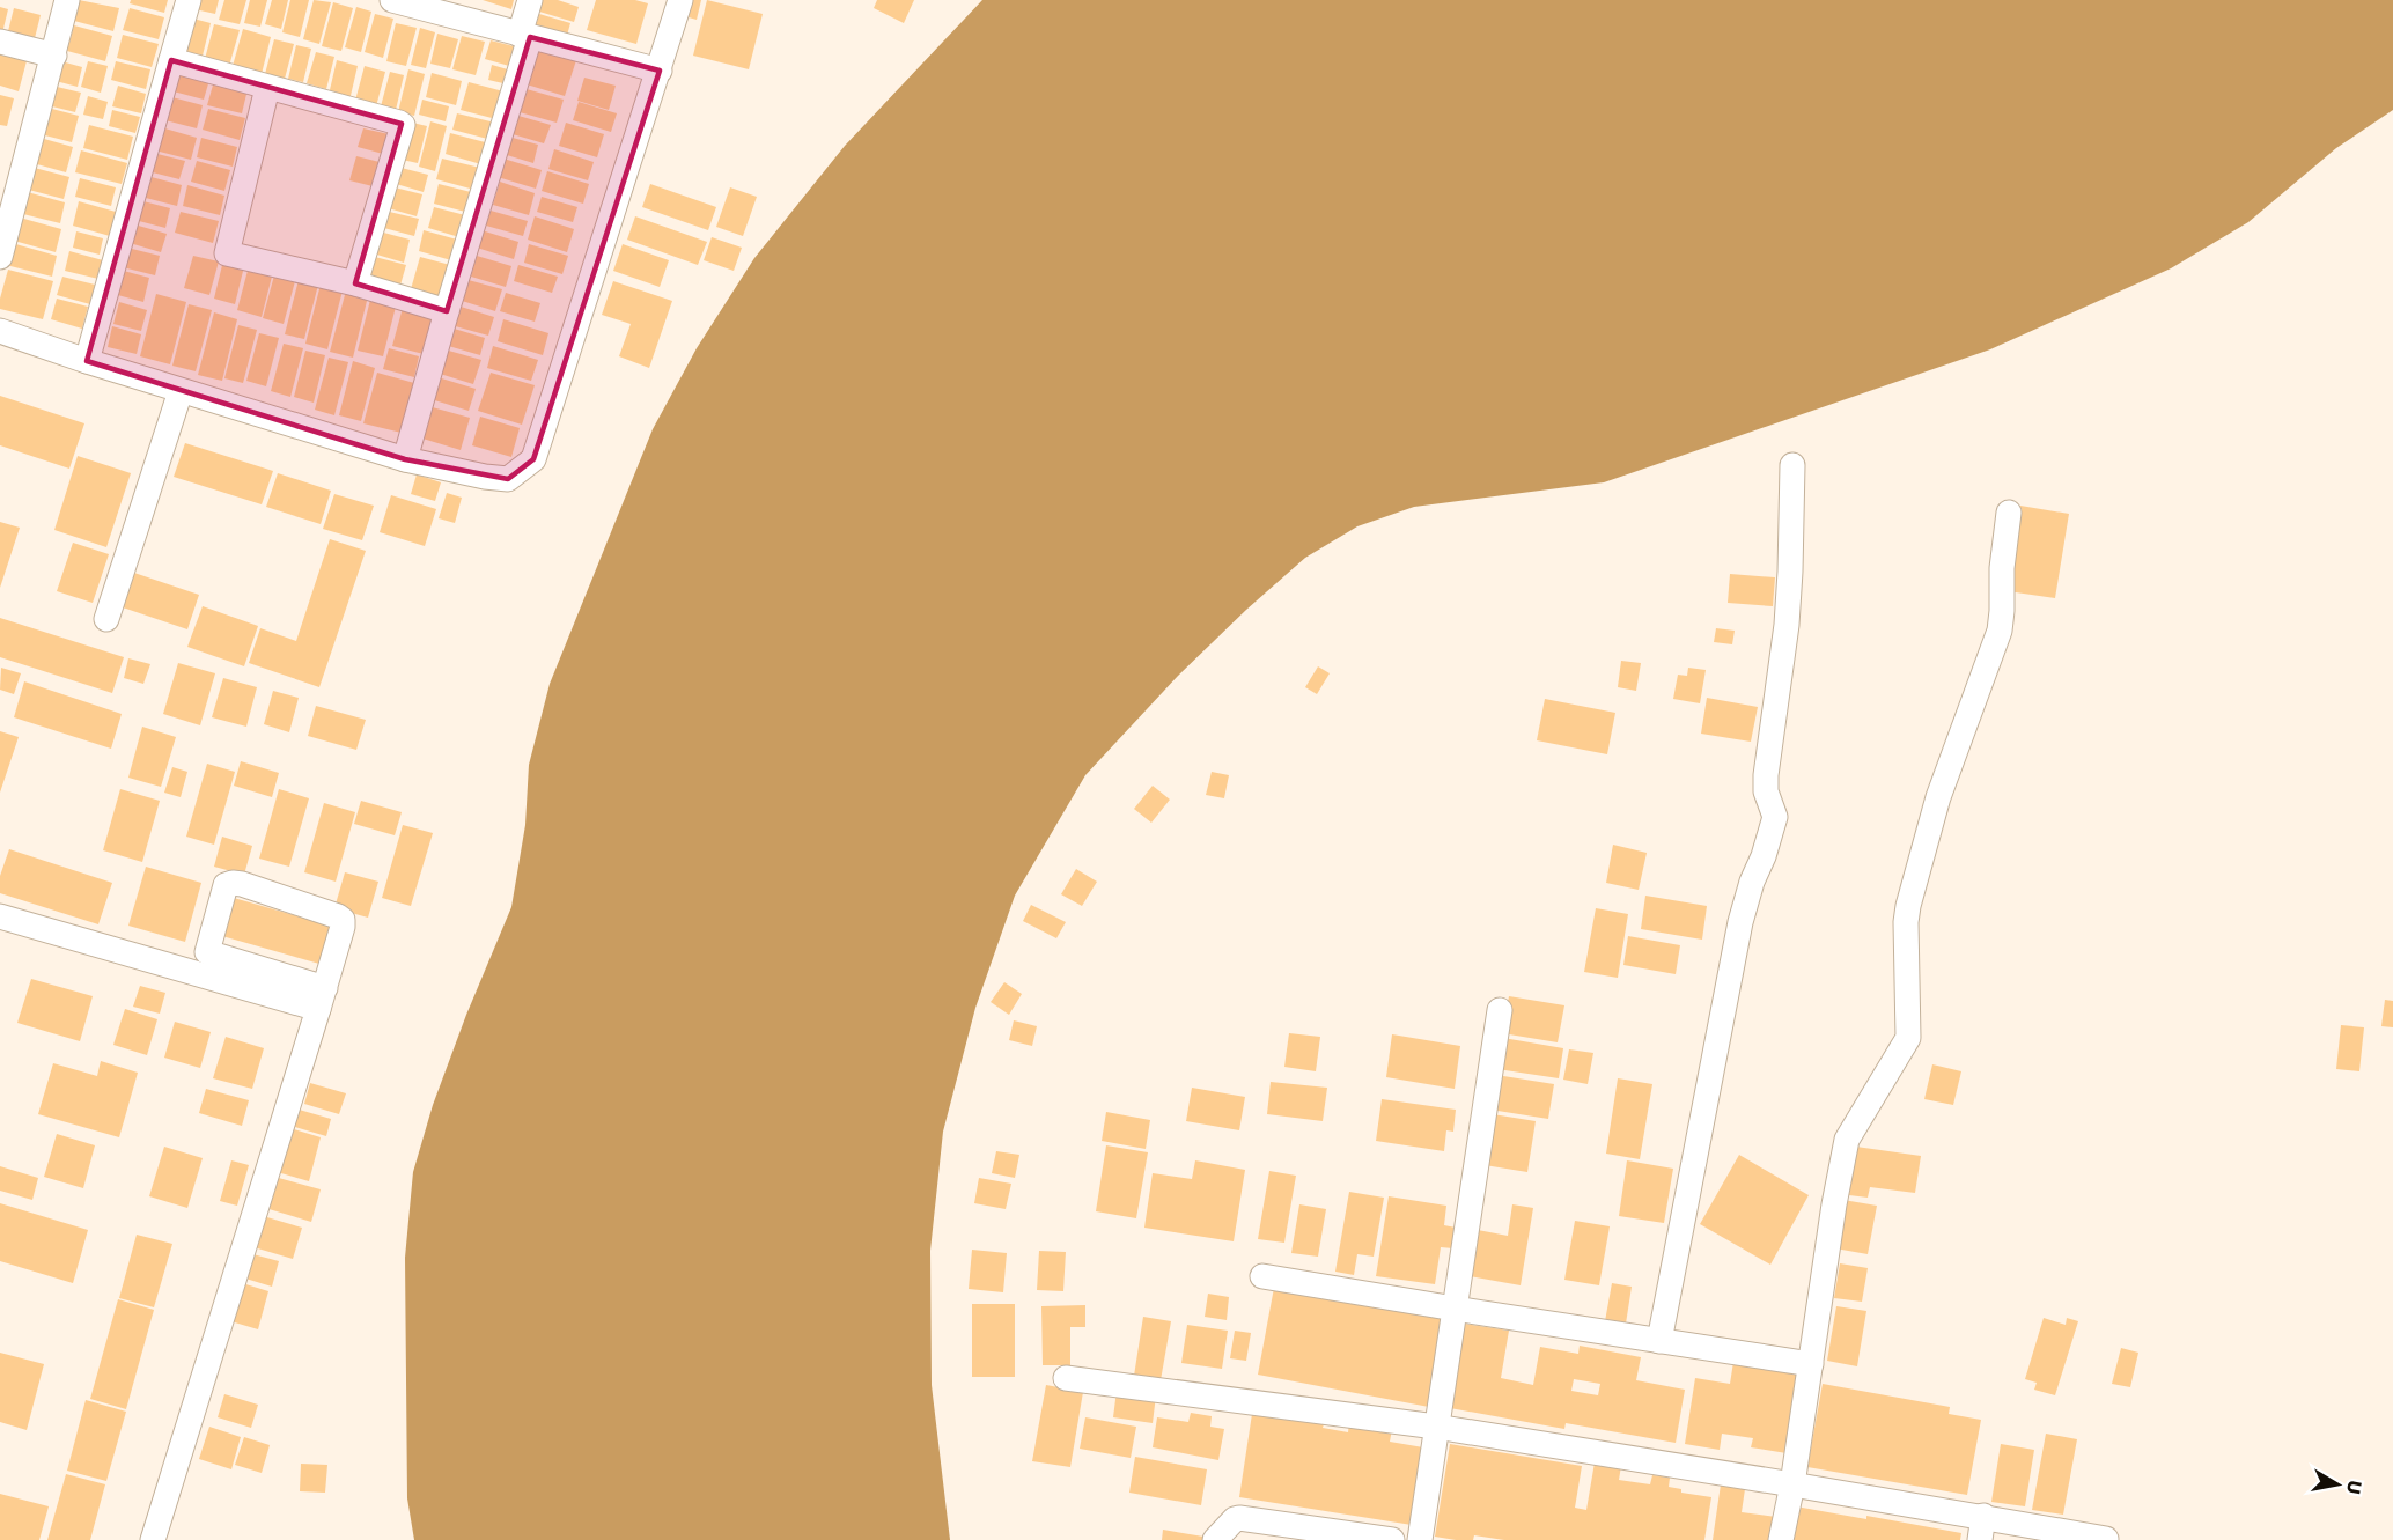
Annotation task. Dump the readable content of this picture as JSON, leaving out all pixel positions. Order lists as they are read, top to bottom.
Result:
{
  "north": "right"
}
